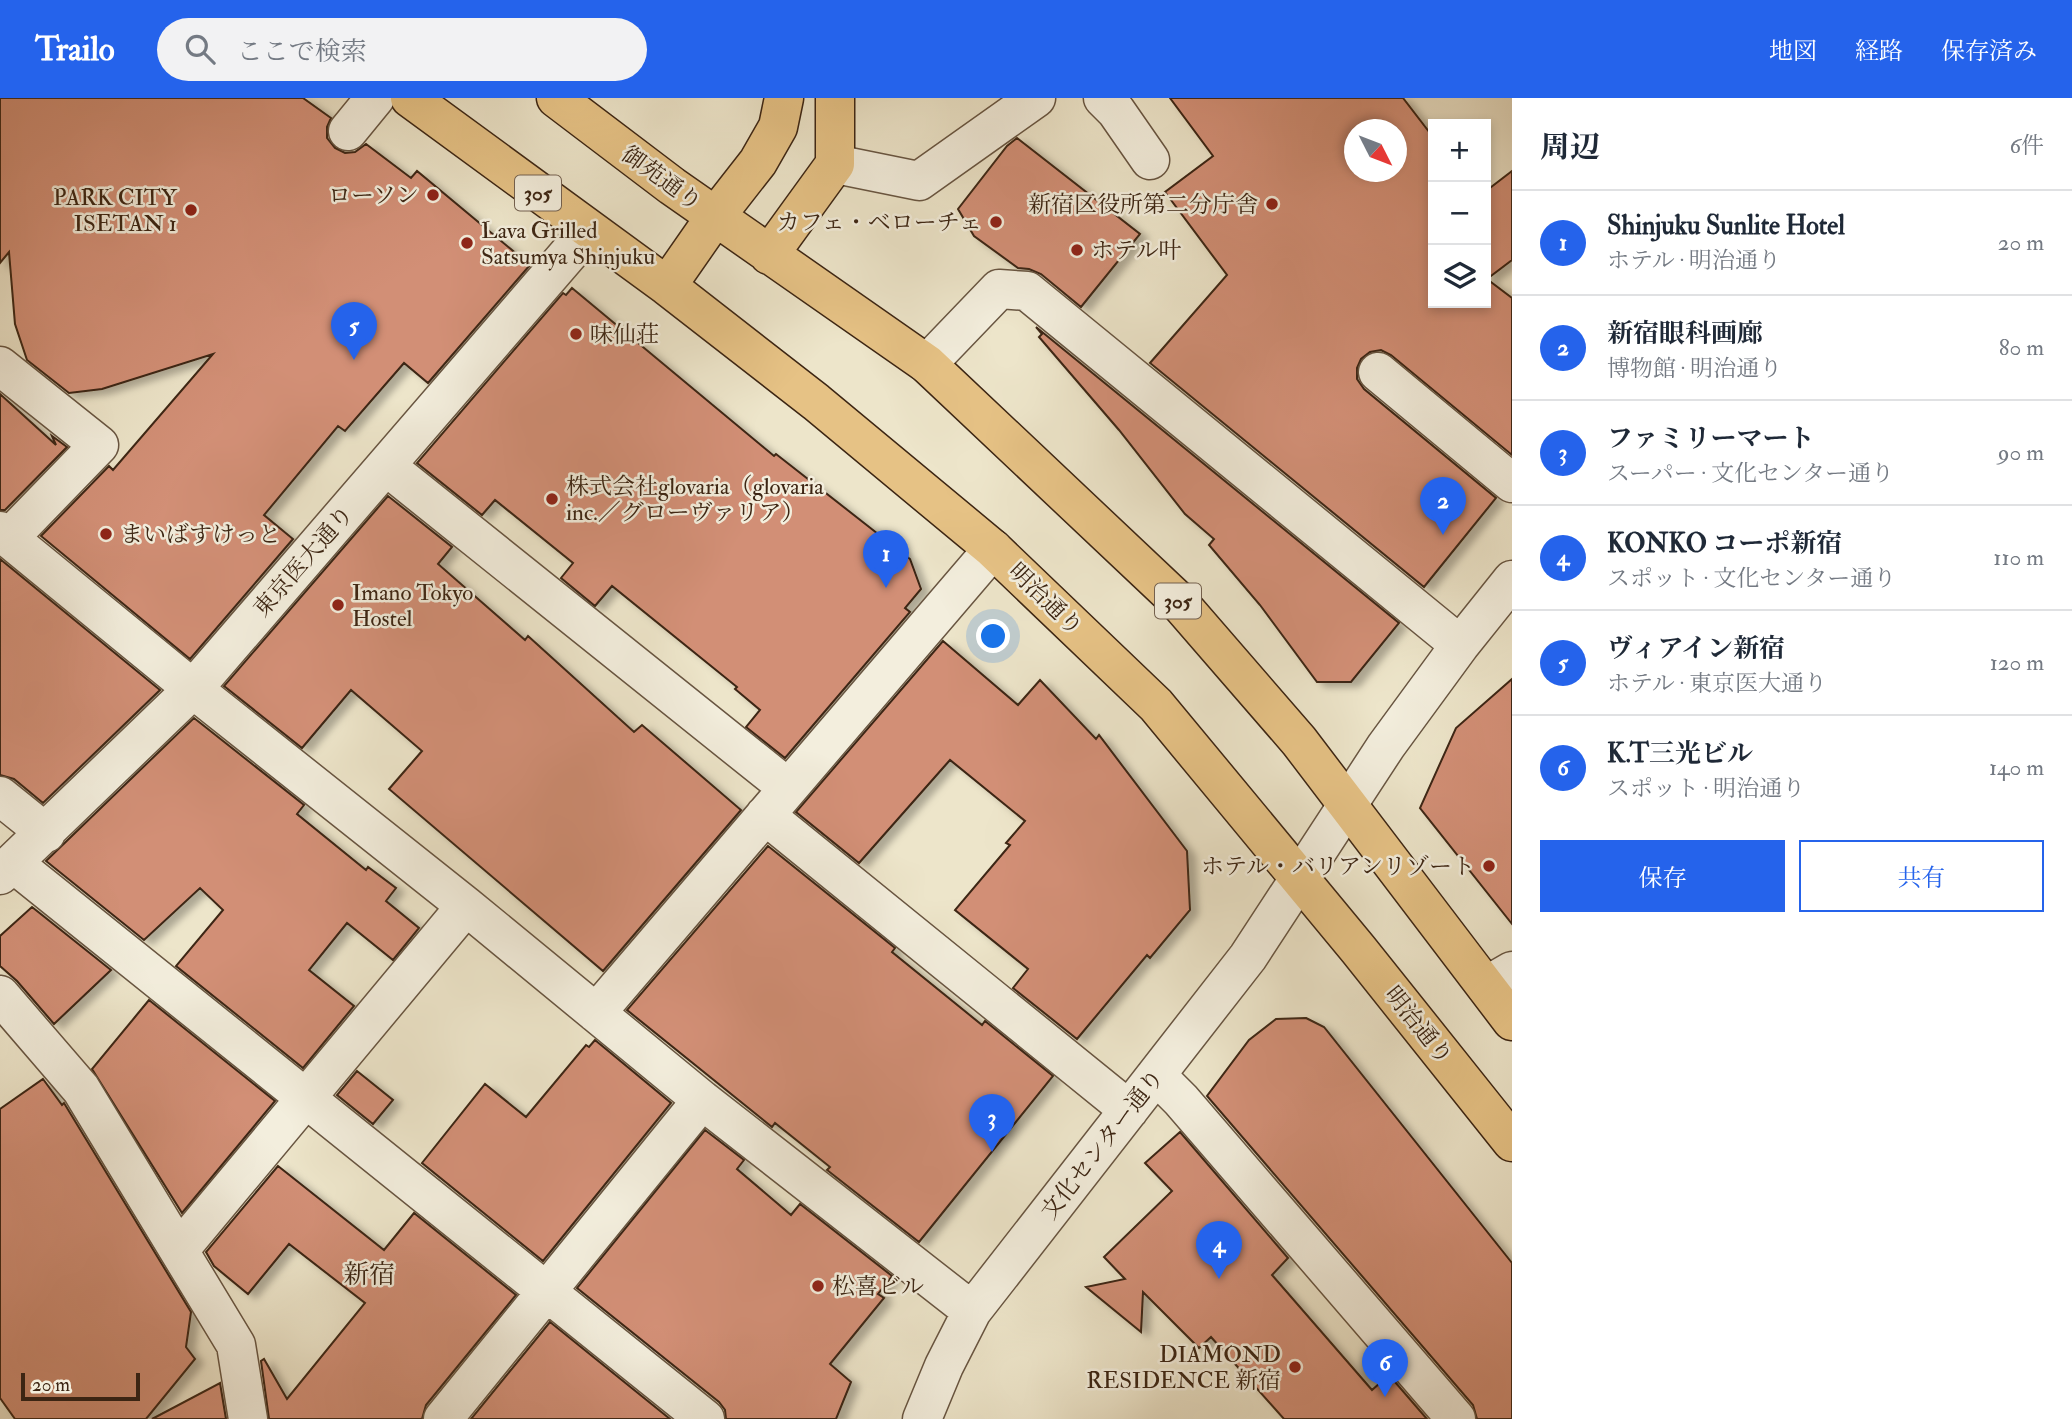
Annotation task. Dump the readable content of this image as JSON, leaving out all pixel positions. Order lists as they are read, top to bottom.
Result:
{
  "streets": {
    "main road": ["御苑通り", "305", "明治通り"],
    "street": ["東京医大通り", "文化センター通り"]
  },
  "crossings": [
    ["御苑通り", "305"],
    ["305", "東京医大通り"],
    ["305", "明治通り"],
    ["305", "文化センター通り"],
    ["明治通り", "文化センター通り"]
  ],
  "districts": ["新宿"],
  "places": [
    "ローソン",
    "新宿区役所第二分庁舎",
    "PARK CITY ISETAN 1",
    "カフェ・ベローチェ",
    "Lava Grilled Satsumya Shinjuku",
    "ホテル叶",
    "味仙荘",
    "株式会社glovaria（glovaria inc.／グローヴァリア）",
    "まいばすけっと",
    "Imano Tokyo Hostel",
    "ホテル・バリアンリゾート",
    "松喜ビル",
    "DIAMOND RESIDENCE 新宿"
  ],
  "scale_bar": "20 m",
  "north": "bottom right",
  "page": {
    "header": "Trailo",
    "search": "ここで検索",
    "nav": ["地図", "経路", "保存済み"],
    "heading": ["周辺", "6件"],
    "map_buttons": ["+", "−"],
    "list": [
      {
        "mark": "1",
        "name": "Shinjuku Sunlite Hotel",
        "note": "ホテル · 明治通り",
        "value": "20 m"
      },
      {
        "mark": "2",
        "name": "新宿眼科画廊",
        "note": "博物館 · 明治通り",
        "value": "80 m"
      },
      {
        "mark": "3",
        "name": "ファミリーマート",
        "note": "スーパー · 文化センター通り",
        "value": "90 m"
      },
      {
        "mark": "4",
        "name": "KONKO コーポ新宿",
        "note": "スポット · 文化センター通り",
        "value": "110 m"
      },
      {
        "mark": "5",
        "name": "ヴィアイン新宿",
        "note": "ホテル · 東京医大通り",
        "value": "120 m"
      },
      {
        "mark": "6",
        "name": "K.T三光ビル",
        "note": "スポット · 明治通り",
        "value": "140 m"
      }
    ],
    "pins": [
      "5",
      "2",
      "1",
      "3",
      "4",
      "6"
    ],
    "buttons": ["保存", "共有"],
    "scale": "20 m"
  }
}
